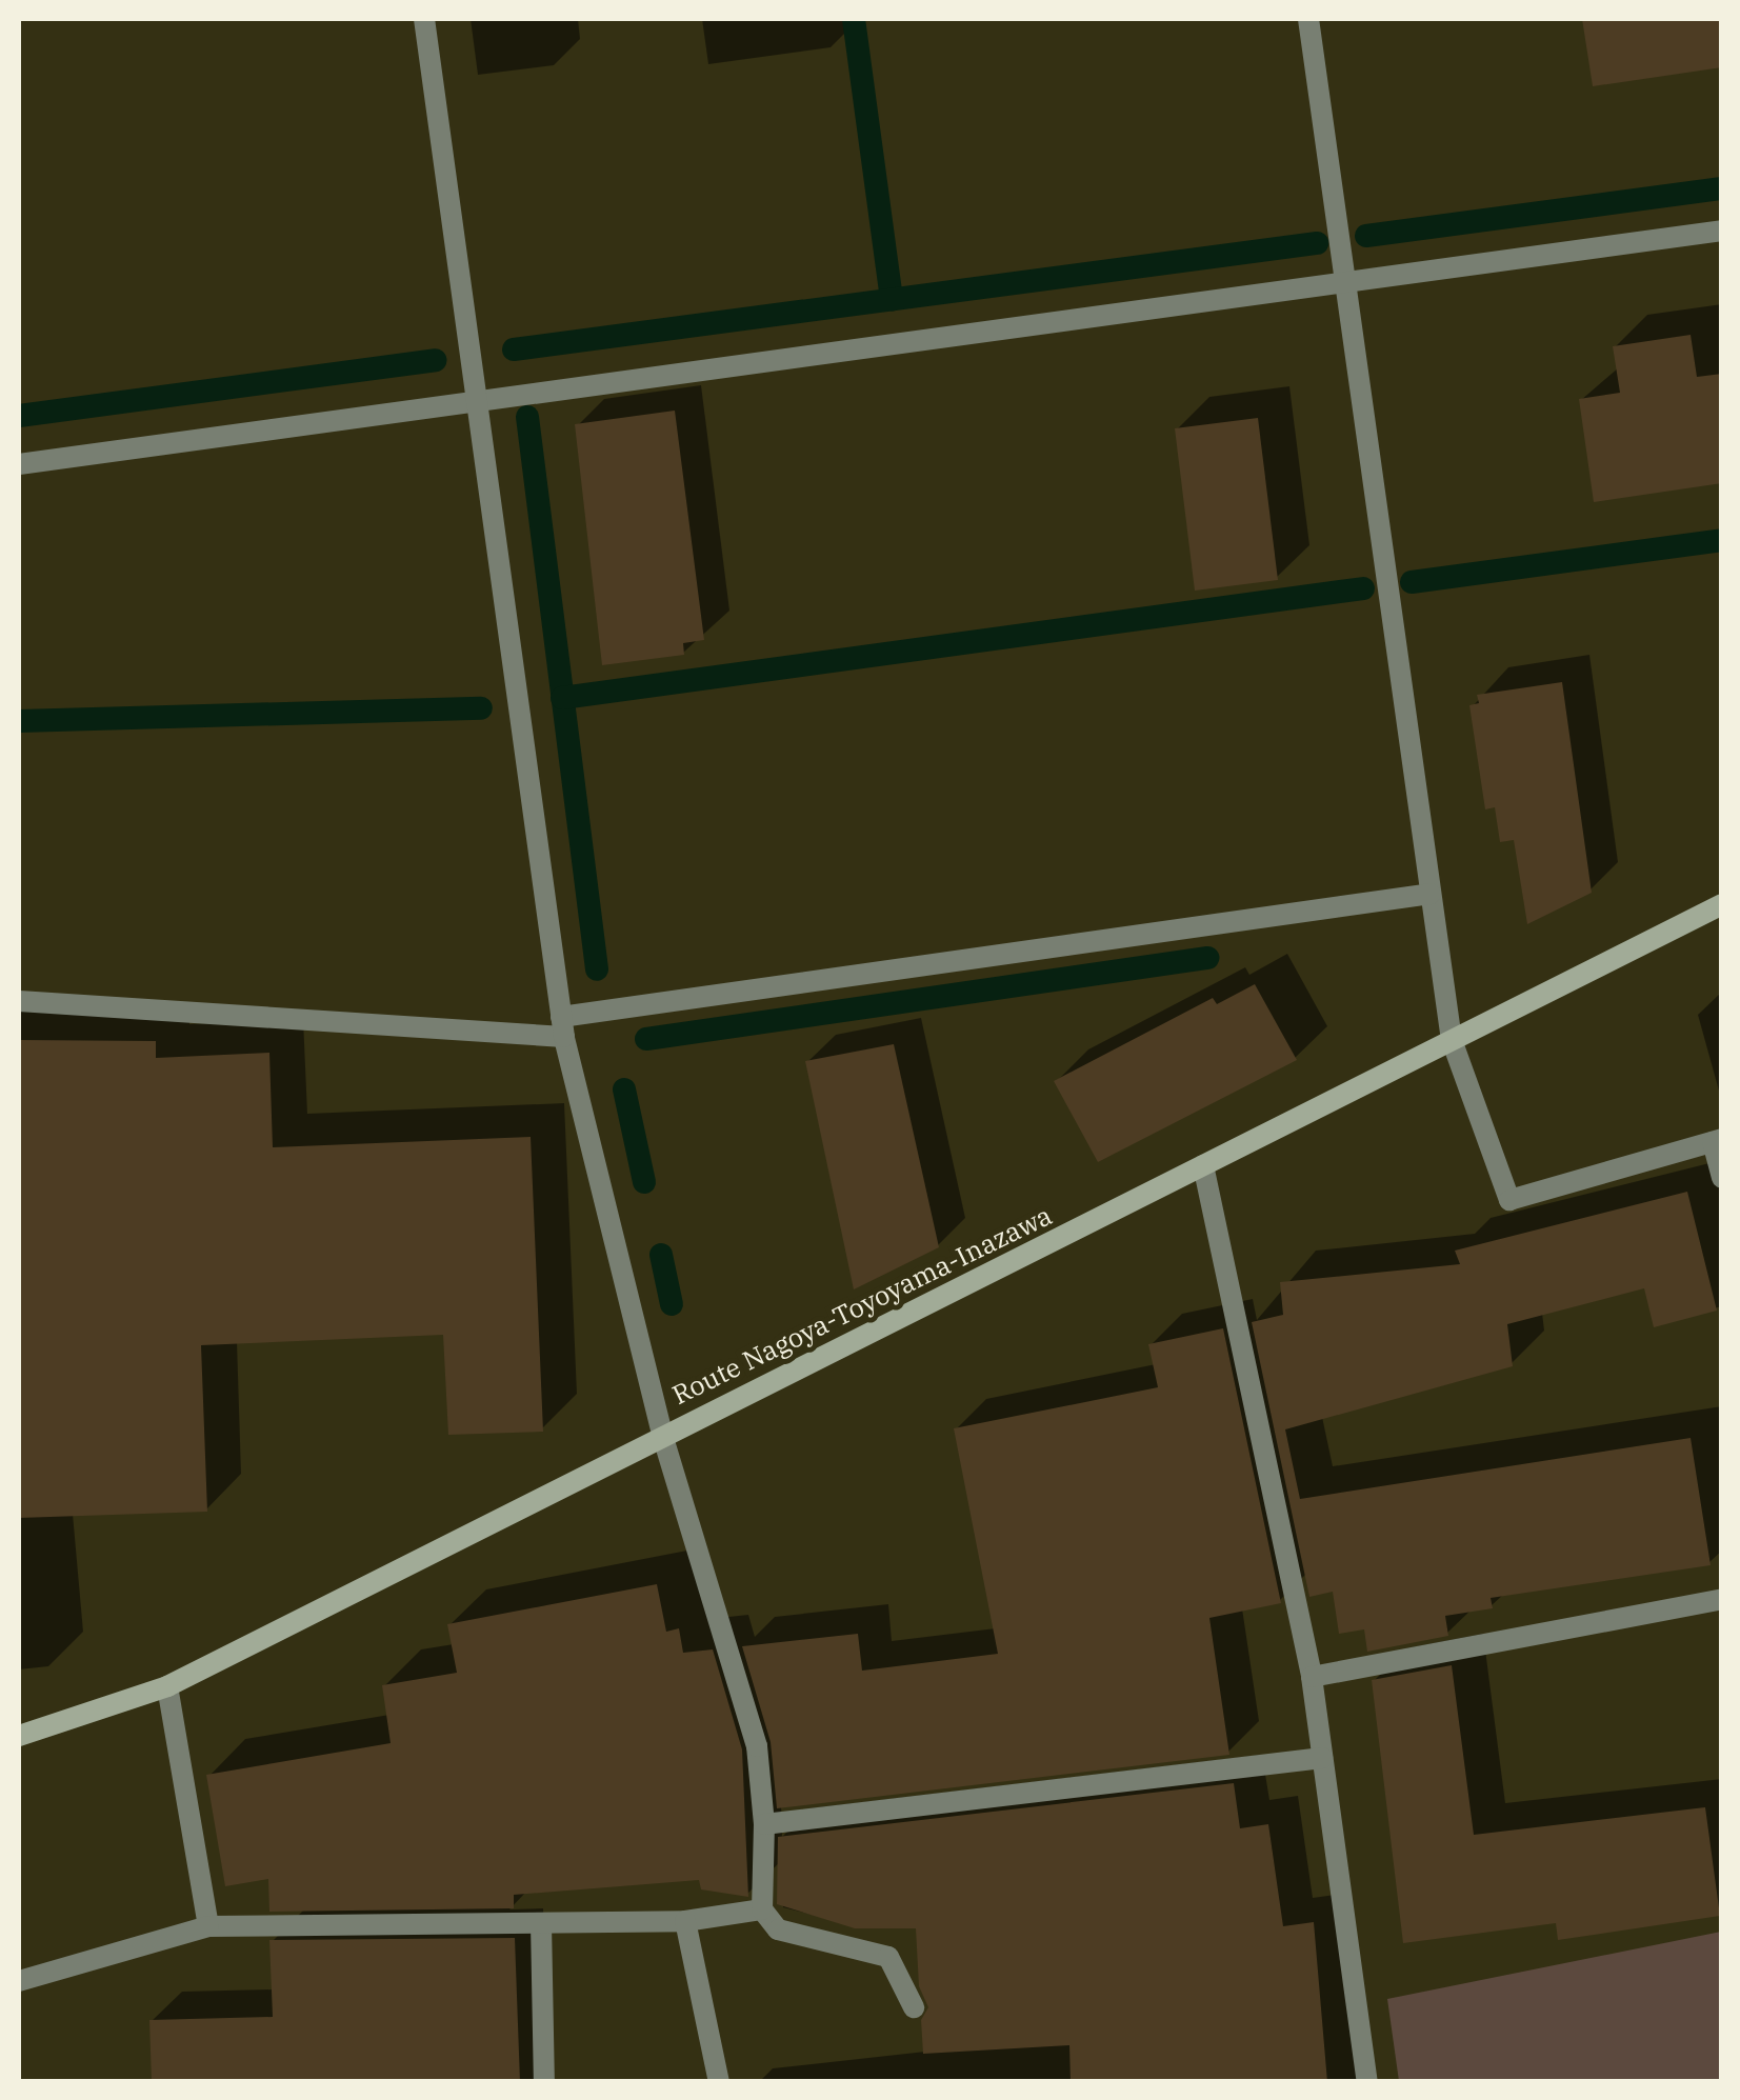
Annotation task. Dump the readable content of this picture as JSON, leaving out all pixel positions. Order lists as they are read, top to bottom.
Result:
{
  "streets": {
    "main road": ["Route Nagoya-Toyoyama-Inazawa"]
  }
}
